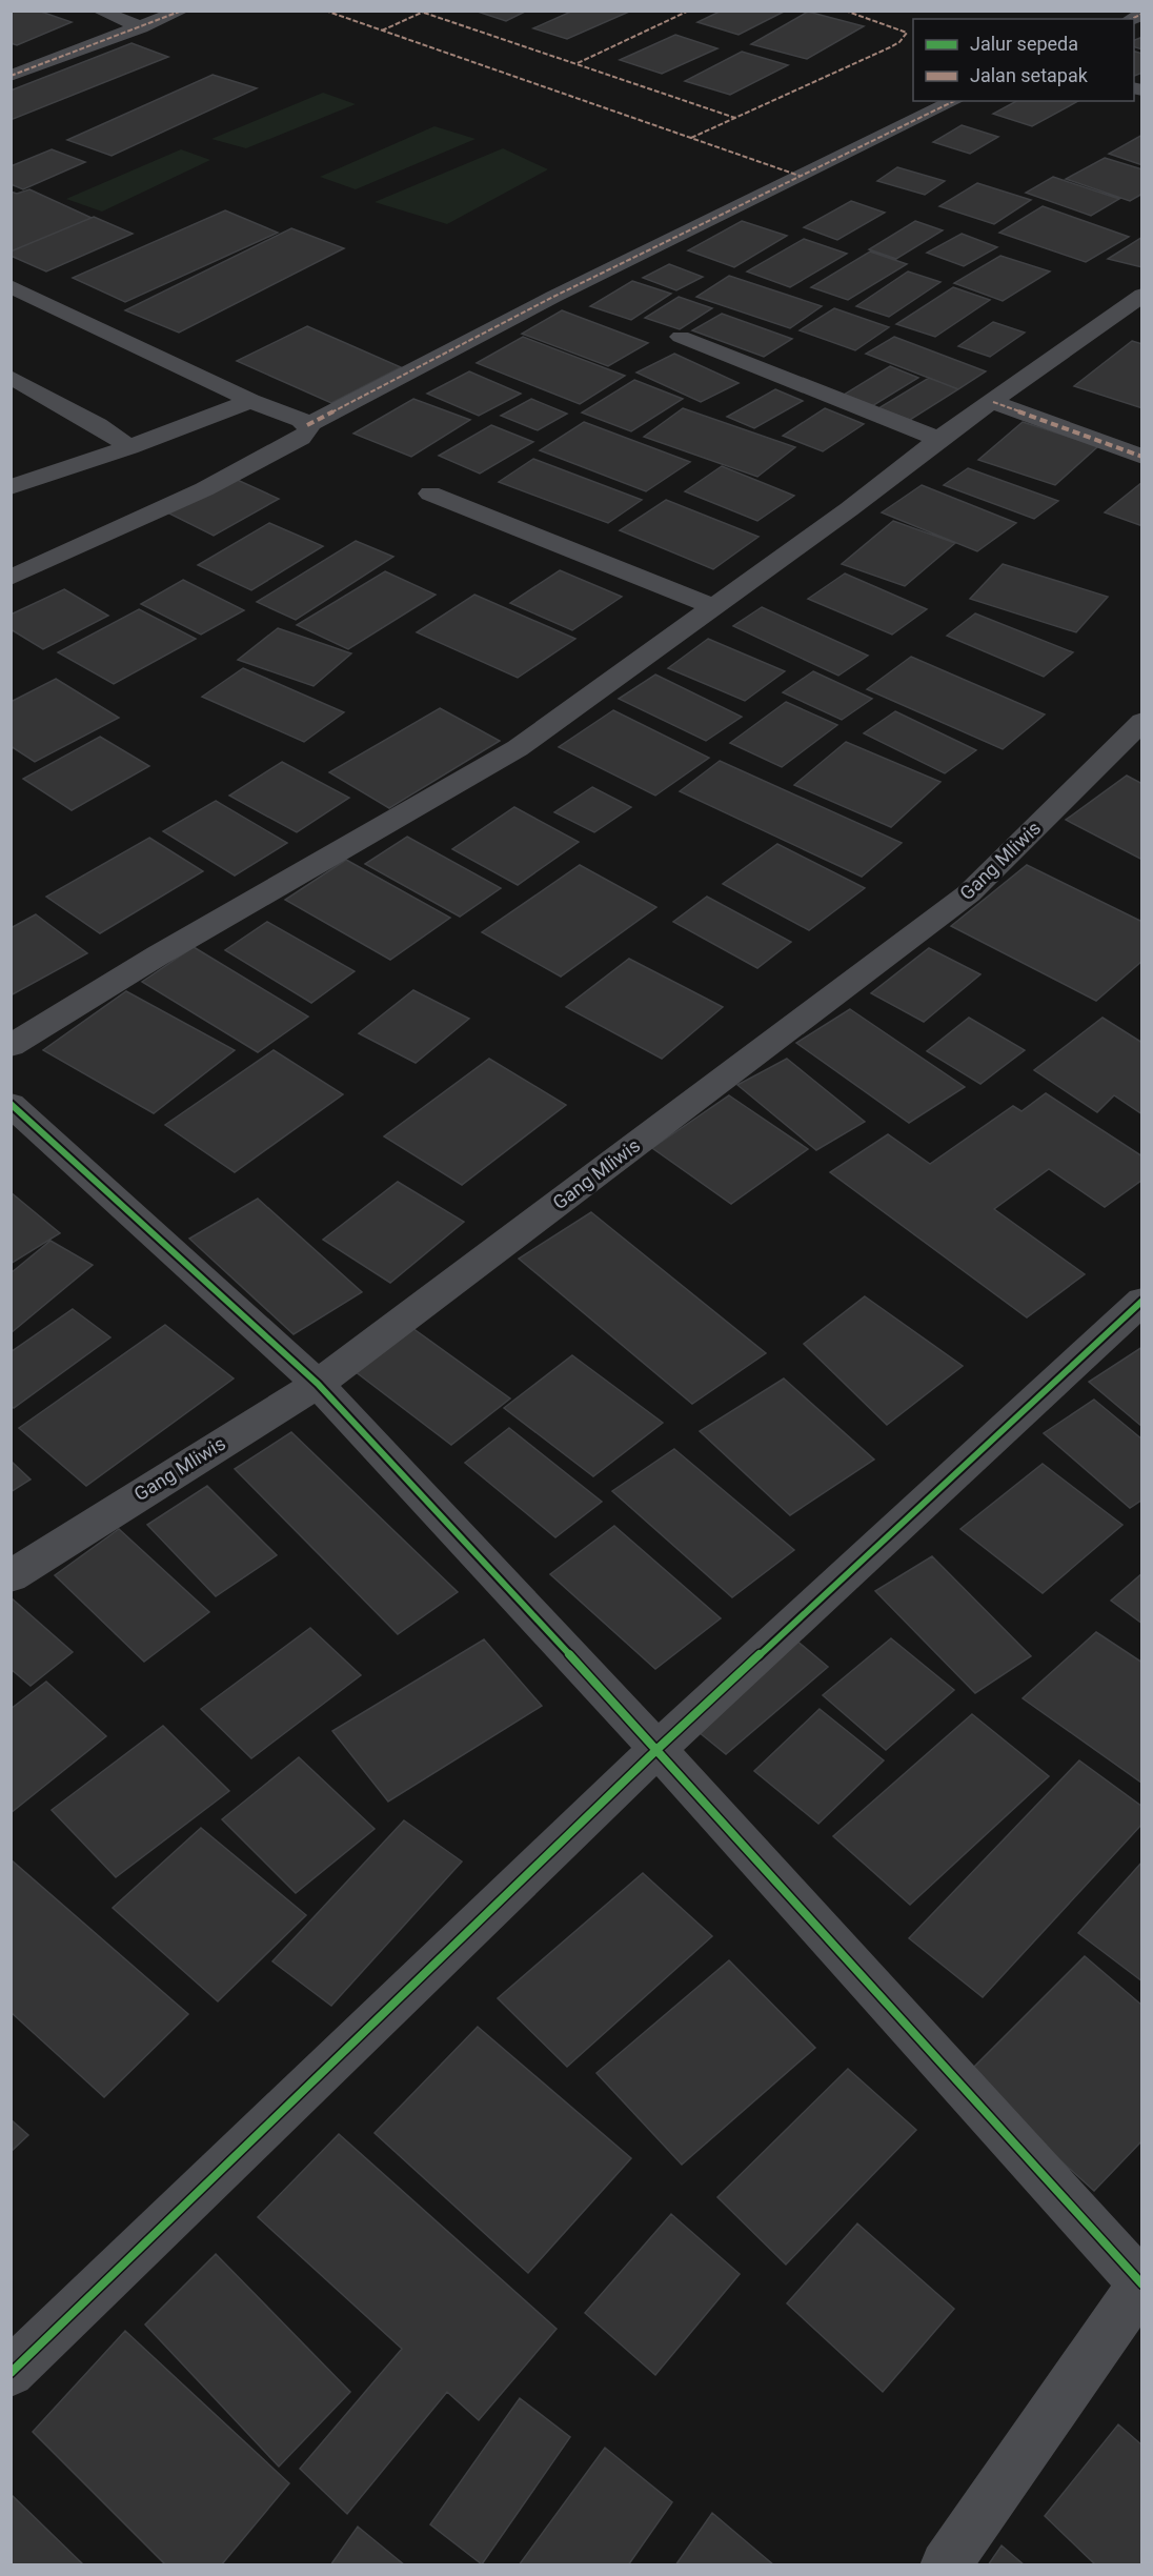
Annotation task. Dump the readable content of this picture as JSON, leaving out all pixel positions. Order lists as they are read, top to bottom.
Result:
{
  "streets": {
    "street": ["Gang Mliwis"]
  },
  "legend": ["Jalur sepeda", "Jalan setapak"]
}
